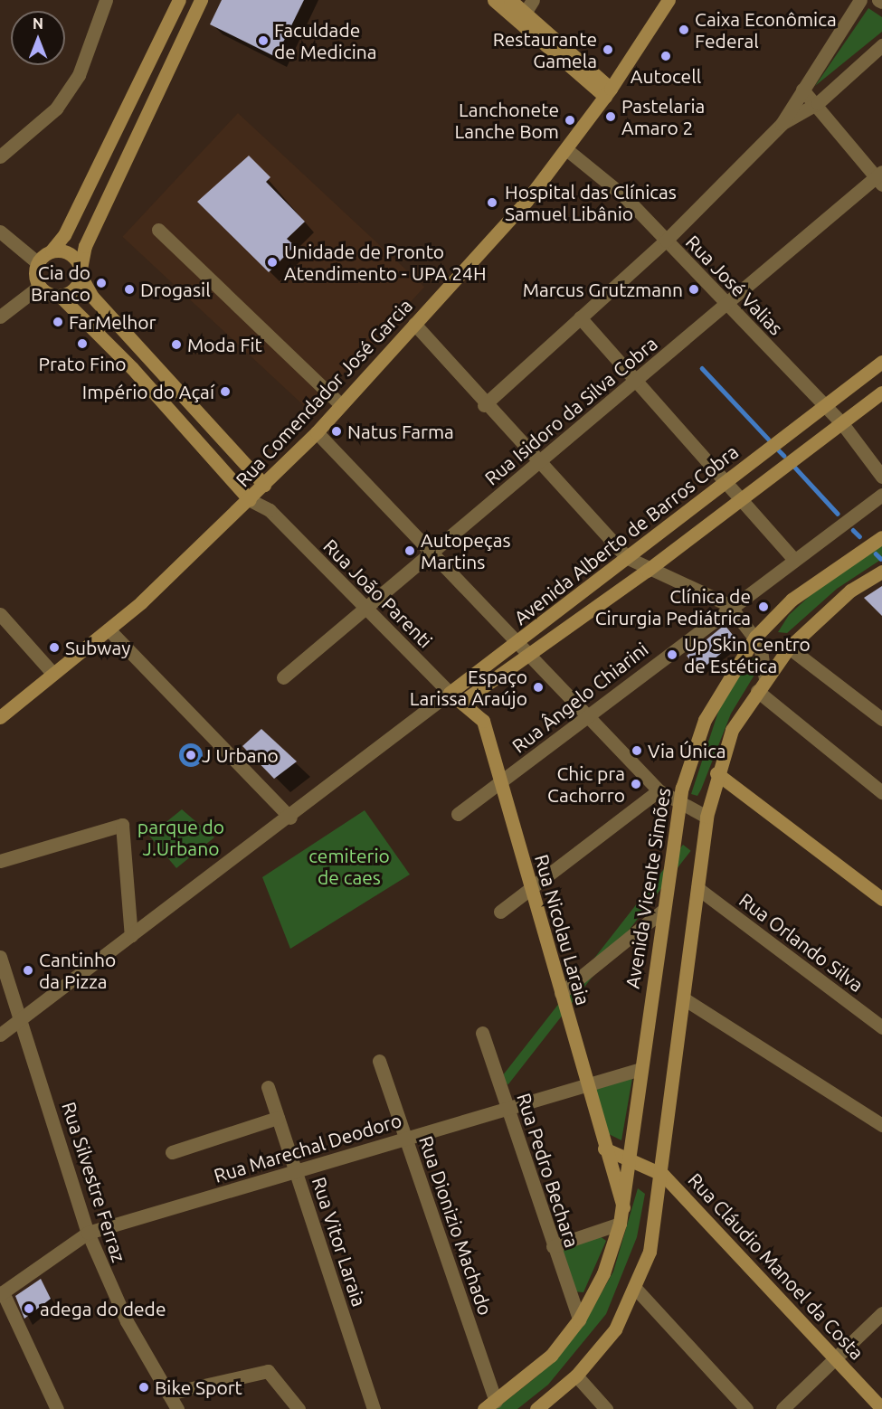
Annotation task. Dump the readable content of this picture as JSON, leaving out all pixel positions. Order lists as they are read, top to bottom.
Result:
{
  "streets": {
    "street": [
      "Rua José Valias",
      "Rua Comendador José Garcia",
      "Rua Isidoro da Silva Cobra",
      "Avenida Alberto de Barros Cobra",
      "Rua João Parenti",
      "Rua Ângelo Chiarini",
      "Avenida Vicente Simões",
      "Rua Nicolau Laraia",
      "Rua Orlando Silva",
      "Rua Marechal Deodoro",
      "Rua Pedro Bechara",
      "Rua Silvestre Ferraz",
      "Rua Dionizio Machado",
      "Rua Vitor Laraia",
      "Rua Cláudio Manoel da Costa"
    ]
  },
  "crossings": [
    ["Rua José Valias", "Rua Comendador José Garcia"],
    ["Rua José Valias", "Rua Isidoro da Silva Cobra"],
    ["Rua José Valias", "Avenida Alberto de Barros Cobra"],
    ["Rua Comendador José Garcia", "Rua João Parenti"],
    ["Rua Isidoro da Silva Cobra", "Rua João Parenti"],
    ["Avenida Alberto de Barros Cobra", "Rua João Parenti"],
    ["Avenida Alberto de Barros Cobra", "Rua Nicolau Laraia"],
    ["Rua João Parenti", "Rua Nicolau Laraia"],
    ["Rua Ângelo Chiarini", "Rua Nicolau Laraia"],
    ["Avenida Vicente Simões", "Rua Nicolau Laraia"],
    ["Avenida Vicente Simões", "Rua Marechal Deodoro"],
    ["Avenida Vicente Simões", "Rua Pedro Bechara"],
    ["Avenida Vicente Simões", "Rua Dionizio Machado"],
    ["Rua Nicolau Laraia", "Rua Marechal Deodoro"],
    ["Rua Marechal Deodoro", "Rua Pedro Bechara"],
    ["Rua Marechal Deodoro", "Rua Silvestre Ferraz"],
    ["Rua Marechal Deodoro", "Rua Dionizio Machado"],
    ["Rua Marechal Deodoro", "Rua Vitor Laraia"]
  ],
  "parks": ["parque do J.Urbano", "cemiterio de caes"],
  "places": [
    "Caixa Econômica Federal",
    "Faculdade de Medicina",
    "Restaurante Gamela",
    "Autocell",
    "Pastelaria Amaro 2",
    "Lanchonete Lanche Bom",
    "Hospital das Clínicas Samuel Libânio",
    "Unidade de Pronto Atendimento - UPA 24H",
    "Cia do Branco",
    "Drogasil",
    "Marcus Grutzmann",
    "FarMelhor",
    "Prato Fino",
    "Moda Fit",
    "Império do Açaí",
    "Natus Farma",
    "Autopeças Martins",
    "Clínica de Cirurgia Pediátrica",
    "Subway",
    "Up Skin Centro de Estética",
    "Espaço Larissa Araújo",
    "Via Única",
    "J Urbano",
    "Chic pra Cachorro",
    "Cantinho da Pizza",
    "adega do dede",
    "Bike Sport"
  ],
  "north": "top"
}
